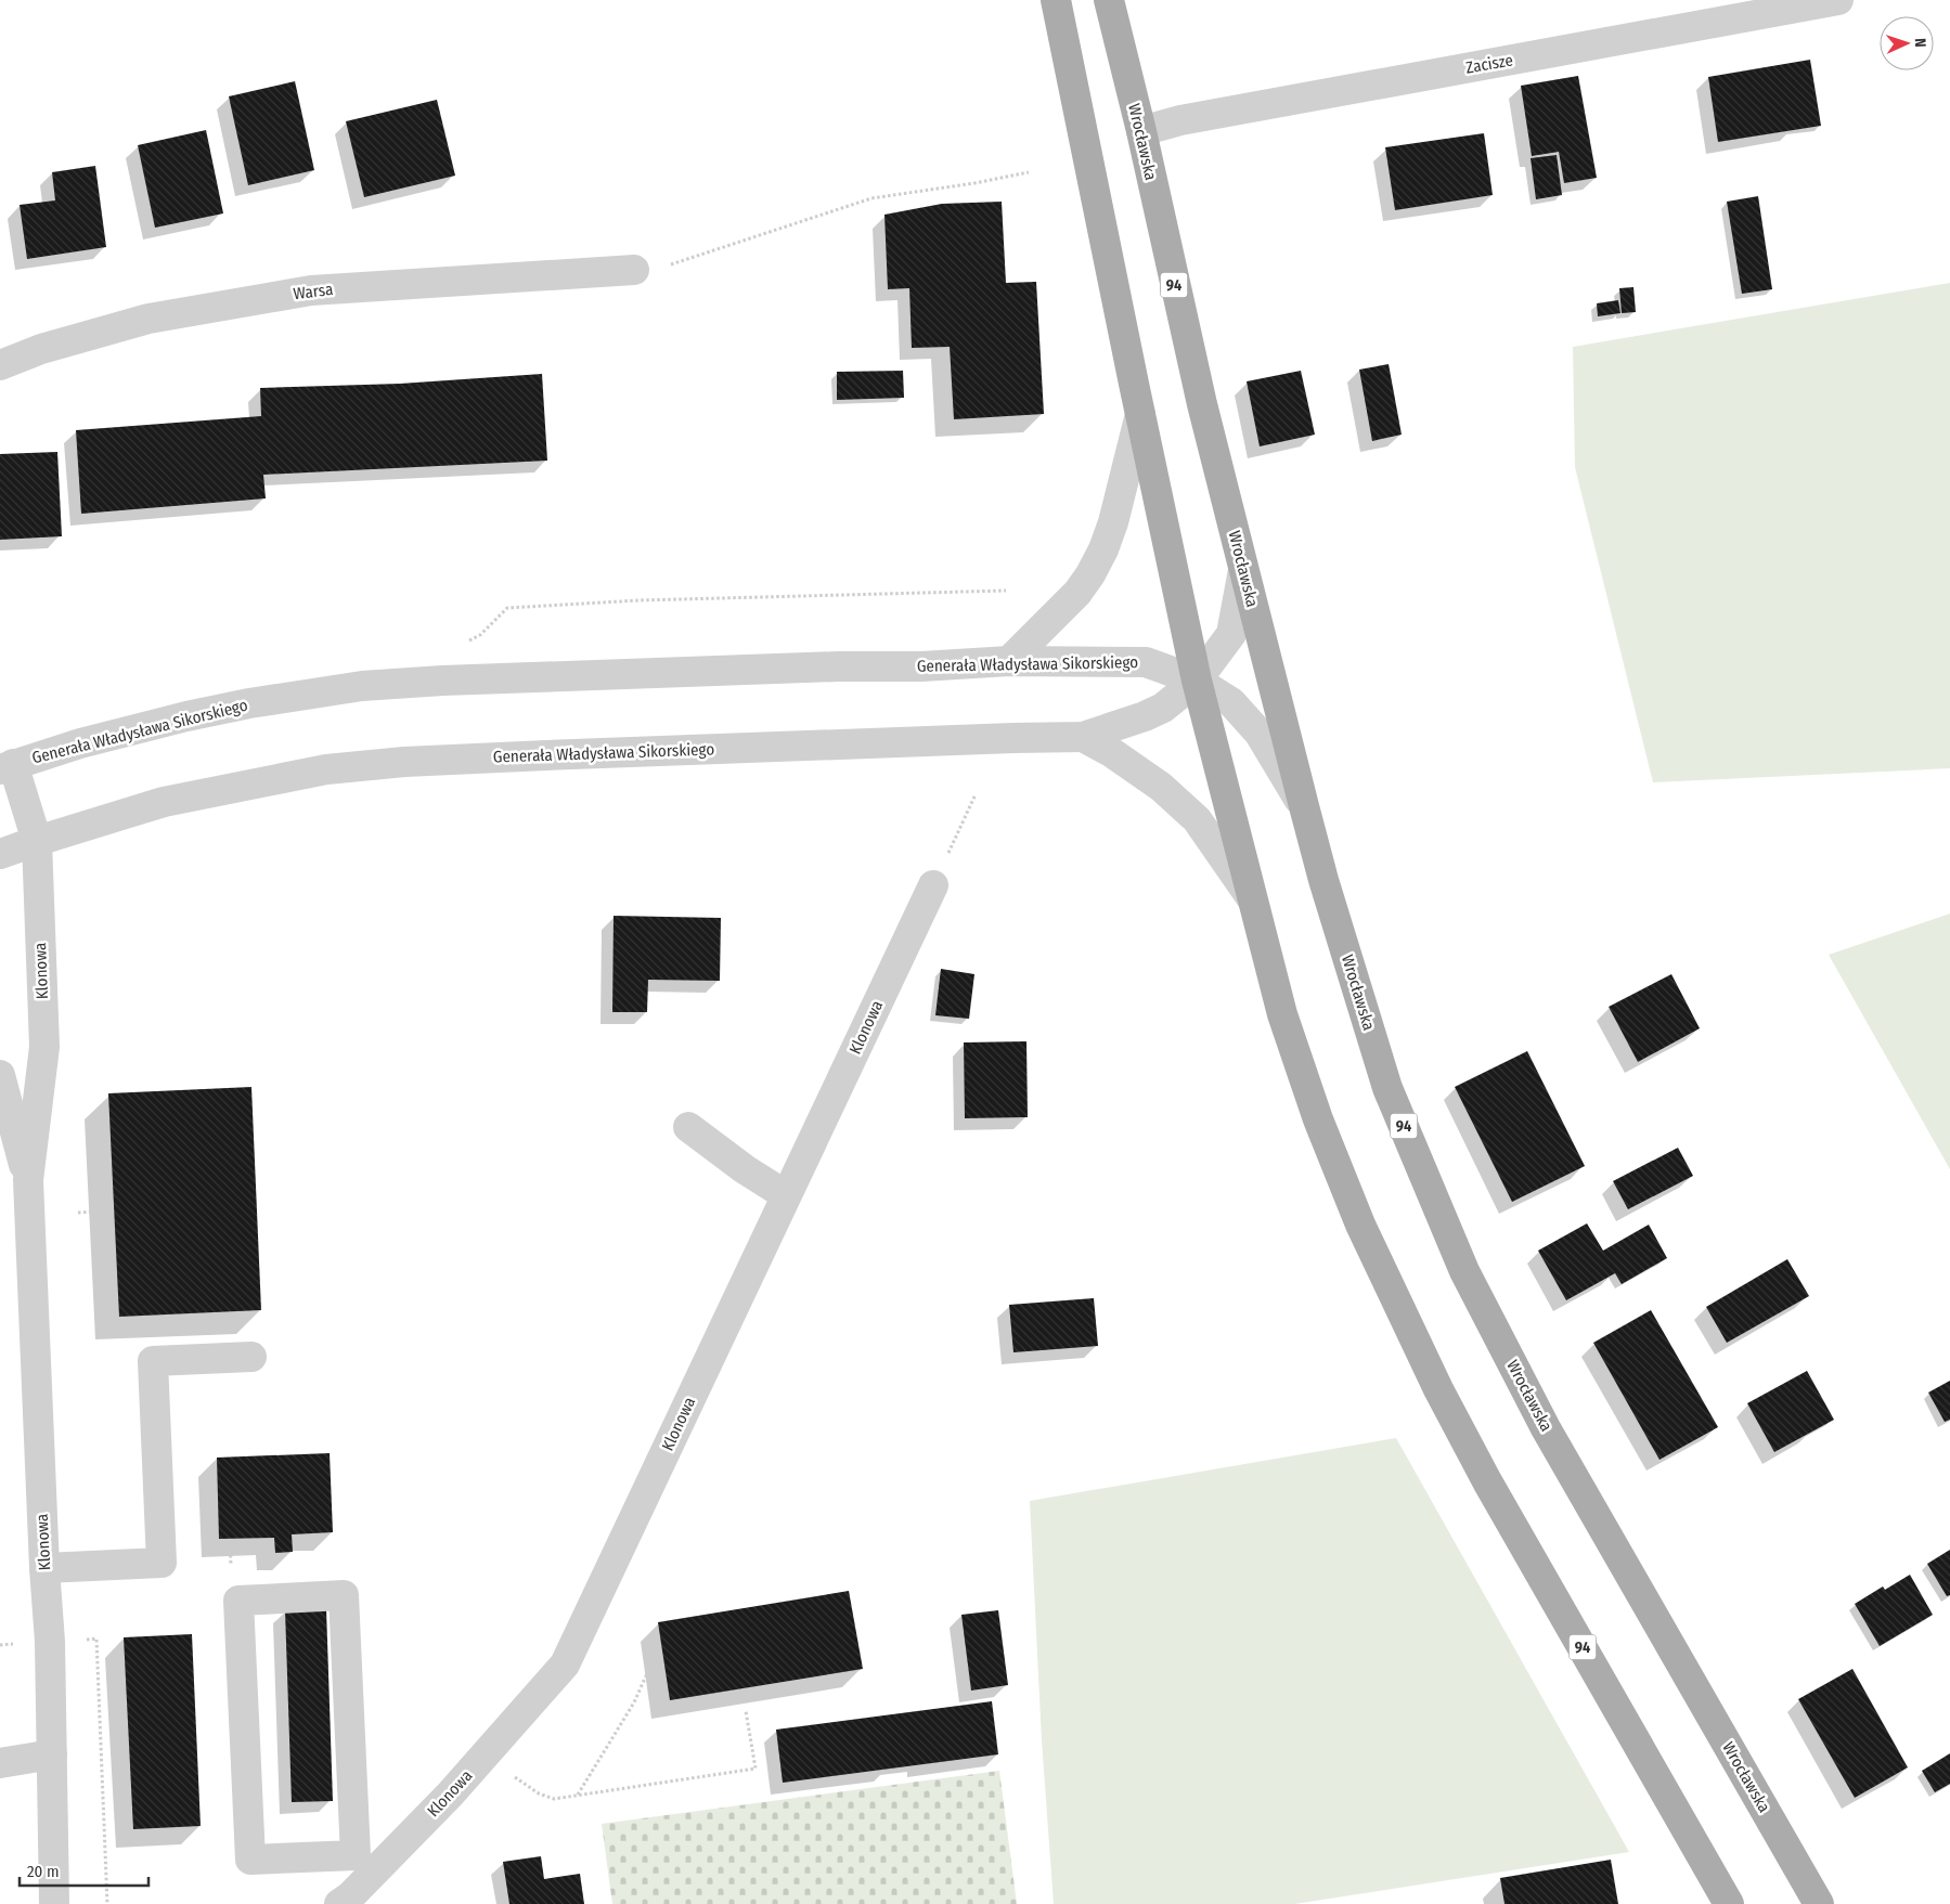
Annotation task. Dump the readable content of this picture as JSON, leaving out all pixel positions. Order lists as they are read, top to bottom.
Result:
{
  "streets": {
    "main road": ["Wrocławska", "94"],
    "street": [
      "Zacisze",
      "Warsa",
      "Generała Władysława Sikorskiego",
      "Klonowa"
    ]
  },
  "crossings": [
    ["Zacisze", "Wrocławska"],
    ["94", "Generała Władysława Sikorskiego"],
    ["Generała Władysława Sikorskiego", "Klonowa"]
  ],
  "scale_bar": "20 m",
  "north": "right"
}
